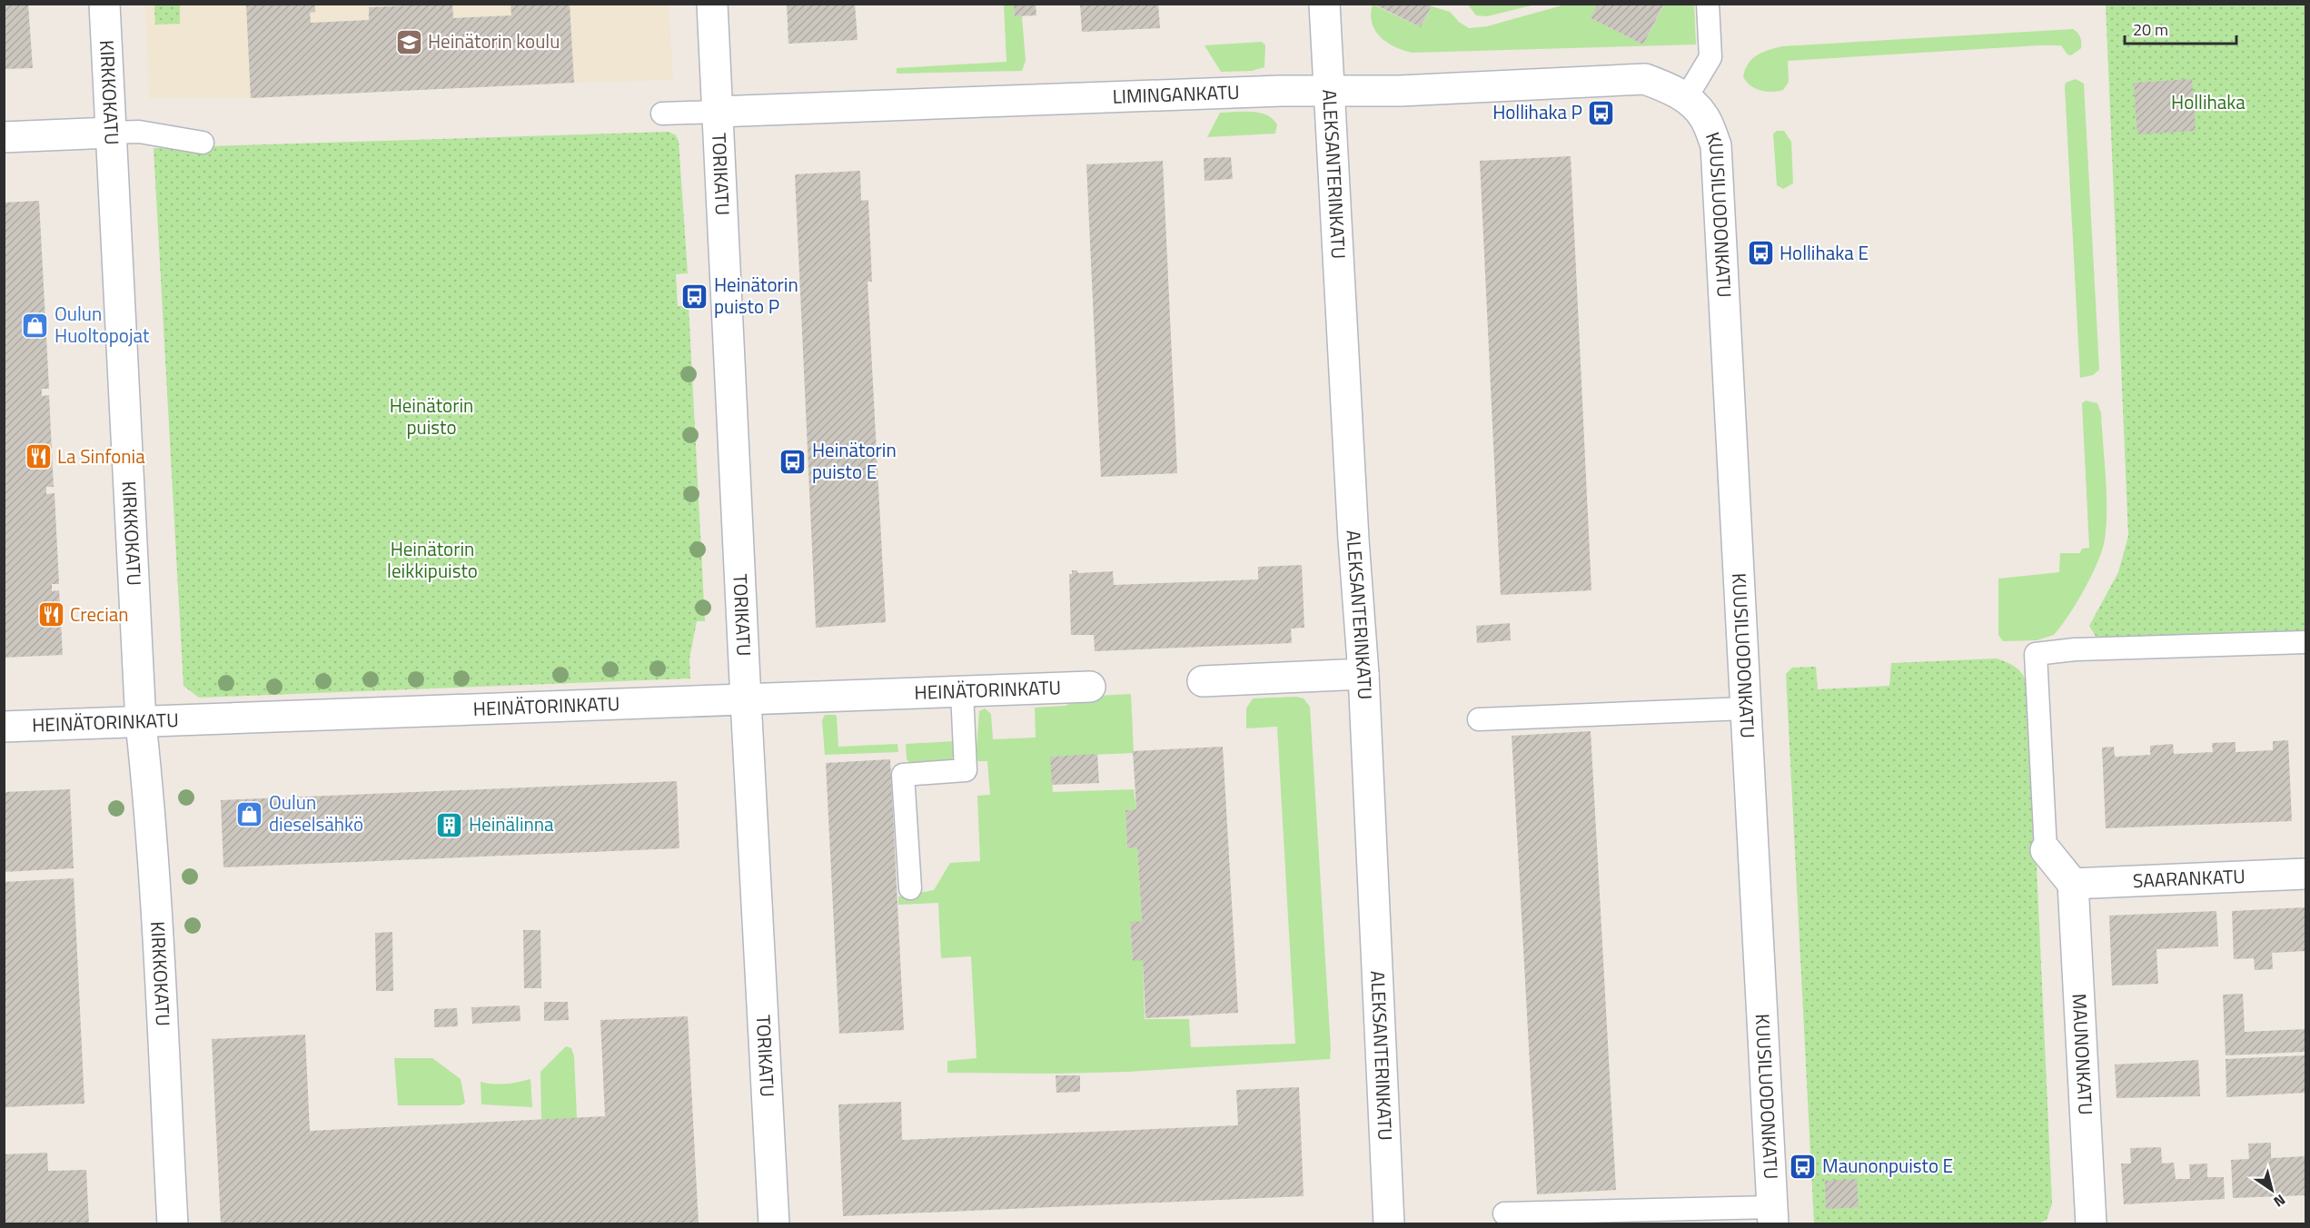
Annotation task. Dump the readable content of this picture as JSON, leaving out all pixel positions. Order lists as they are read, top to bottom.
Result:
{
  "streets": {
    "street": [
      "KIRKKOKATU",
      "LIMINGANKATU",
      "TORIKATU",
      "ALEKSANTERINKATU",
      "KUUSILUODONKATU",
      "HEINÄTORINKATU",
      "SAARANKATU",
      "MAUNONKATU"
    ]
  },
  "crossings": [
    ["KIRKKOKATU", "HEINÄTORINKATU"],
    ["LIMINGANKATU", "TORIKATU"],
    ["LIMINGANKATU", "ALEKSANTERINKATU"],
    ["LIMINGANKATU", "KUUSILUODONKATU"],
    ["TORIKATU", "HEINÄTORINKATU"],
    ["SAARANKATU", "MAUNONKATU"]
  ],
  "parks": ["Hollihaka", "Heinätorin puisto", "Heinätorin leikkipuisto"],
  "places": {
    "school or university": ["Heinätorin koulu"],
    "bus stop": [
      "Hollihaka P",
      "Hollihaka E",
      "Heinätorin puisto P",
      "Heinätorin puisto E",
      "Maunonpuisto E"
    ],
    "shop": ["Oulun Huoltopojat", "Oulun dieselsähkö"],
    "restaurant": ["La Sinfonia", "Crecian"],
    "building": ["Heinälinna"]
  },
  "scale_bar": "20 m",
  "north": "bottom right"
}
